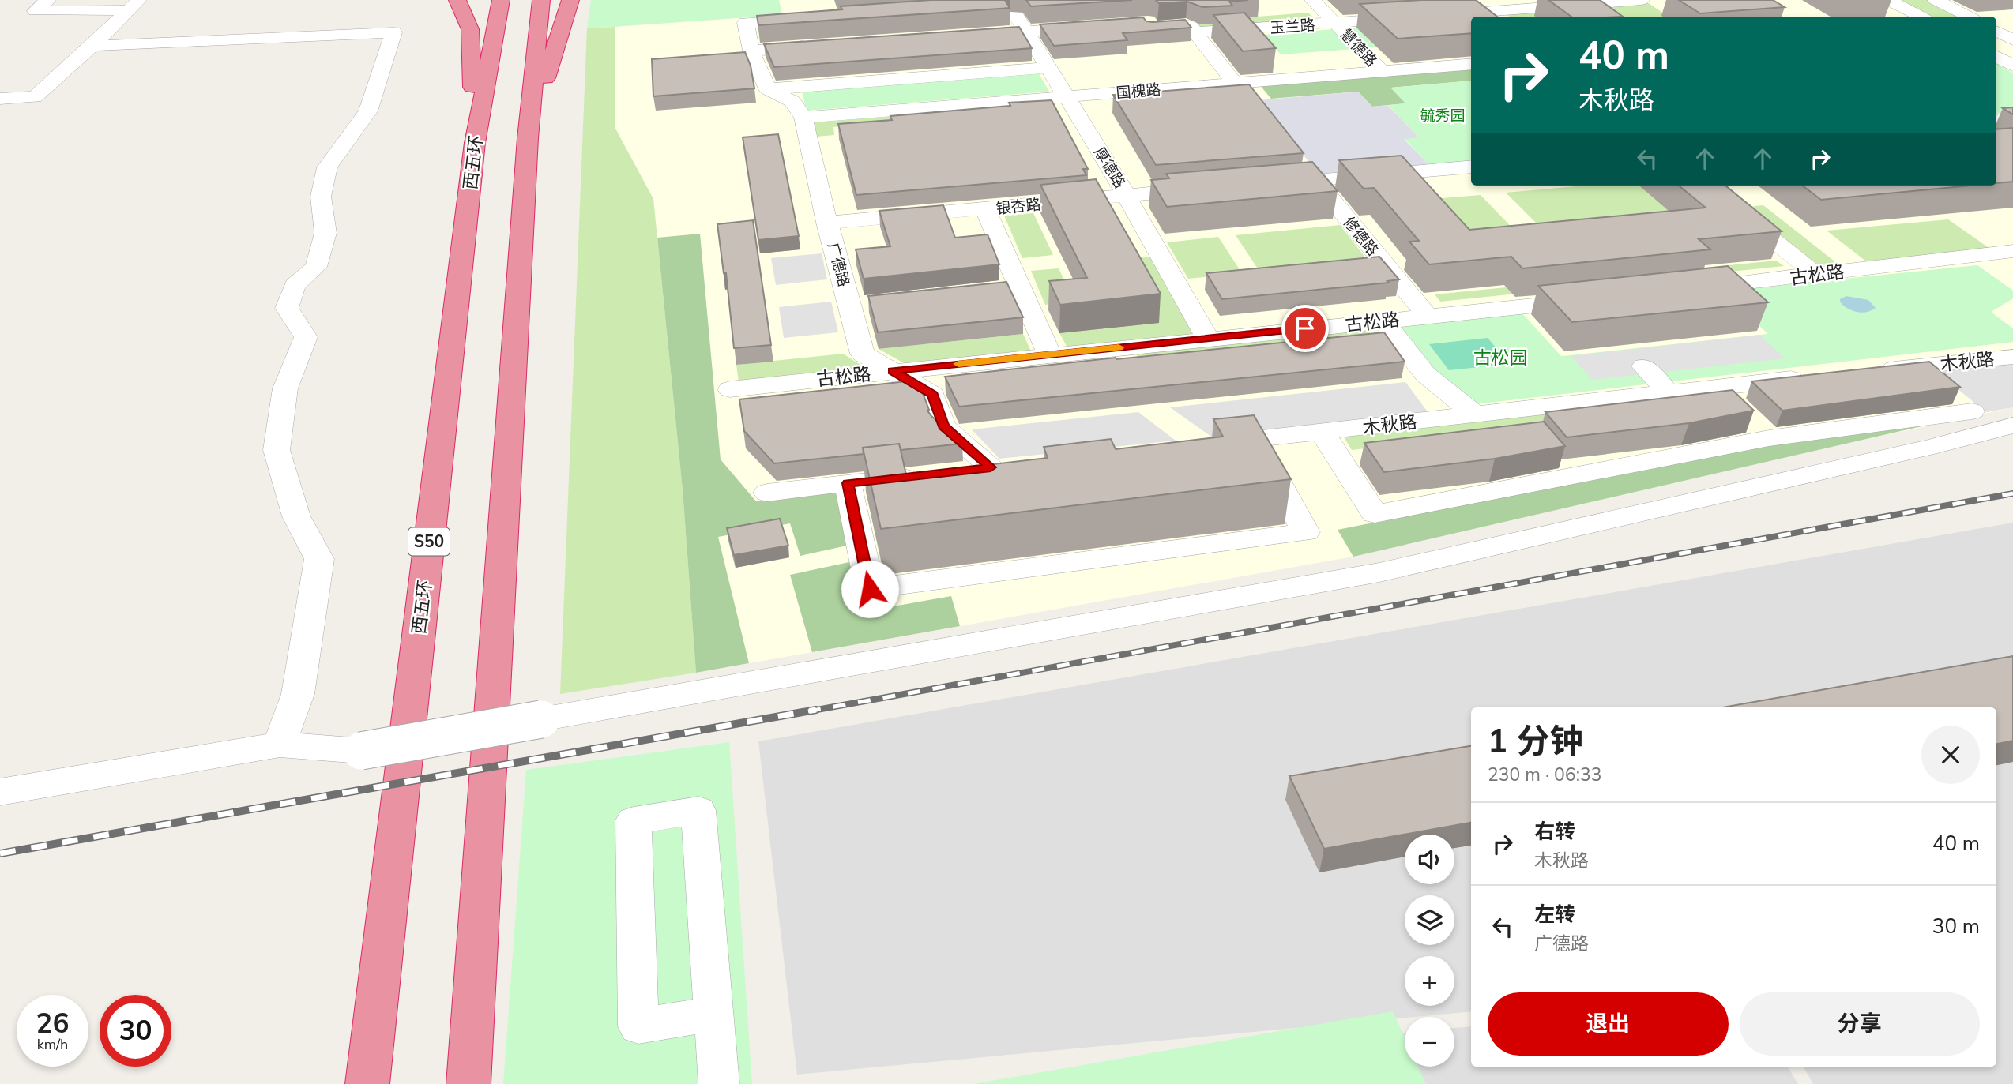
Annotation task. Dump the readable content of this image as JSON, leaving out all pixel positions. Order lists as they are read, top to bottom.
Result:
{
  "streets": {
    "highway": ["西五环", "S50"],
    "street": [
      "玉兰路",
      "慧德路",
      "国槐路",
      "厚德路",
      "银杏路",
      "修德路",
      "广德路",
      "古松路",
      "木秋路"
    ]
  },
  "crossings": [
    ["玉兰路", "慧德路"],
    ["慧德路", "国槐路"],
    ["国槐路", "厚德路"],
    ["国槐路", "广德路"],
    ["厚德路", "银杏路"],
    ["厚德路", "古松路"],
    ["银杏路", "广德路"],
    ["修德路", "古松路"],
    ["广德路", "古松路"]
  ],
  "parks": ["毓秀园", "古松园"],
  "page": {
    "turn": ["40 m", "木秋路"],
    "heading": ["1 分钟", "230 m · 06:33"],
    "list": [
      {
        "name": "右转",
        "note": "木秋路",
        "value": "40 m"
      },
      {
        "name": "左转",
        "note": "广德路",
        "value": "30 m"
      }
    ],
    "map_buttons": ["+", "−"],
    "buttons": ["退出", "分享"],
    "speed": "26 km/h",
    "limit": "30"
  }
}
